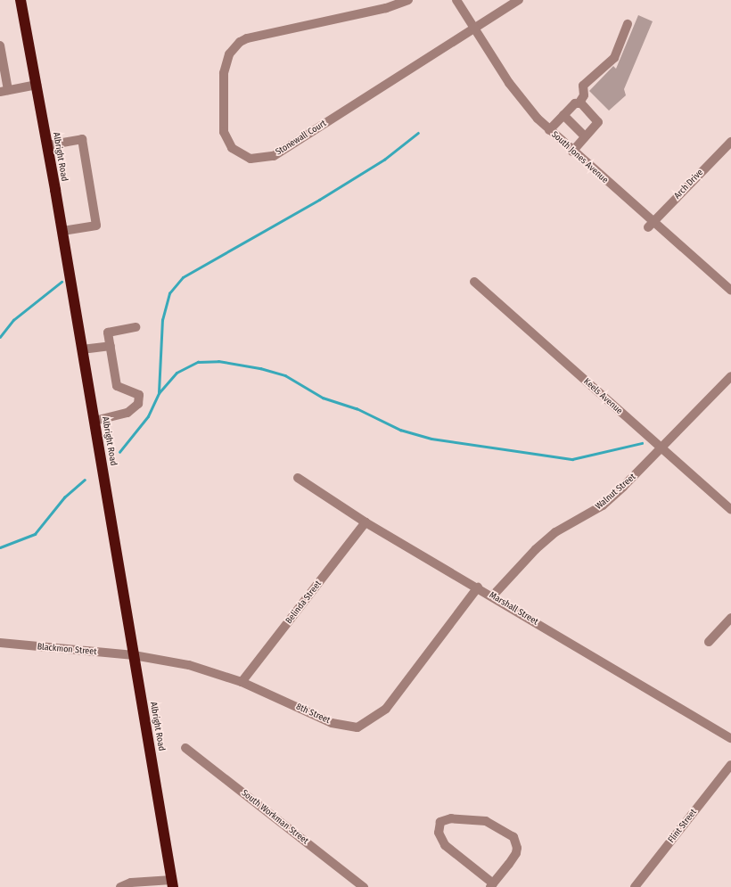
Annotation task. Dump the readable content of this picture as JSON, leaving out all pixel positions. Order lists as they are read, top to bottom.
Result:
{
  "streets": {
    "highway": ["Albright Road"],
    "street": [
      "Stonewall Court",
      "South Jones Avenue",
      "Arch Drive",
      "Keels Avenue",
      "Walnut Street",
      "Belinda Street",
      "Marshall Street",
      "Blackmon Street",
      "8th Street",
      "South Workman Street",
      "Flint Street"
    ]
  },
  "crossings": [
    ["Stonewall Court", "South Jones Avenue"],
    ["Albright Road", "Blackmon Street"],
    ["Albright Road", "8th Street"],
    ["South Jones Avenue", "Arch Drive"],
    ["Keels Avenue", "Walnut Street"],
    ["Walnut Street", "Marshall Street"],
    ["Belinda Street", "Marshall Street"],
    ["Belinda Street", "8th Street"],
    ["Marshall Street", "8th Street"],
    ["Blackmon Street", "8th Street"]
  ]
}
